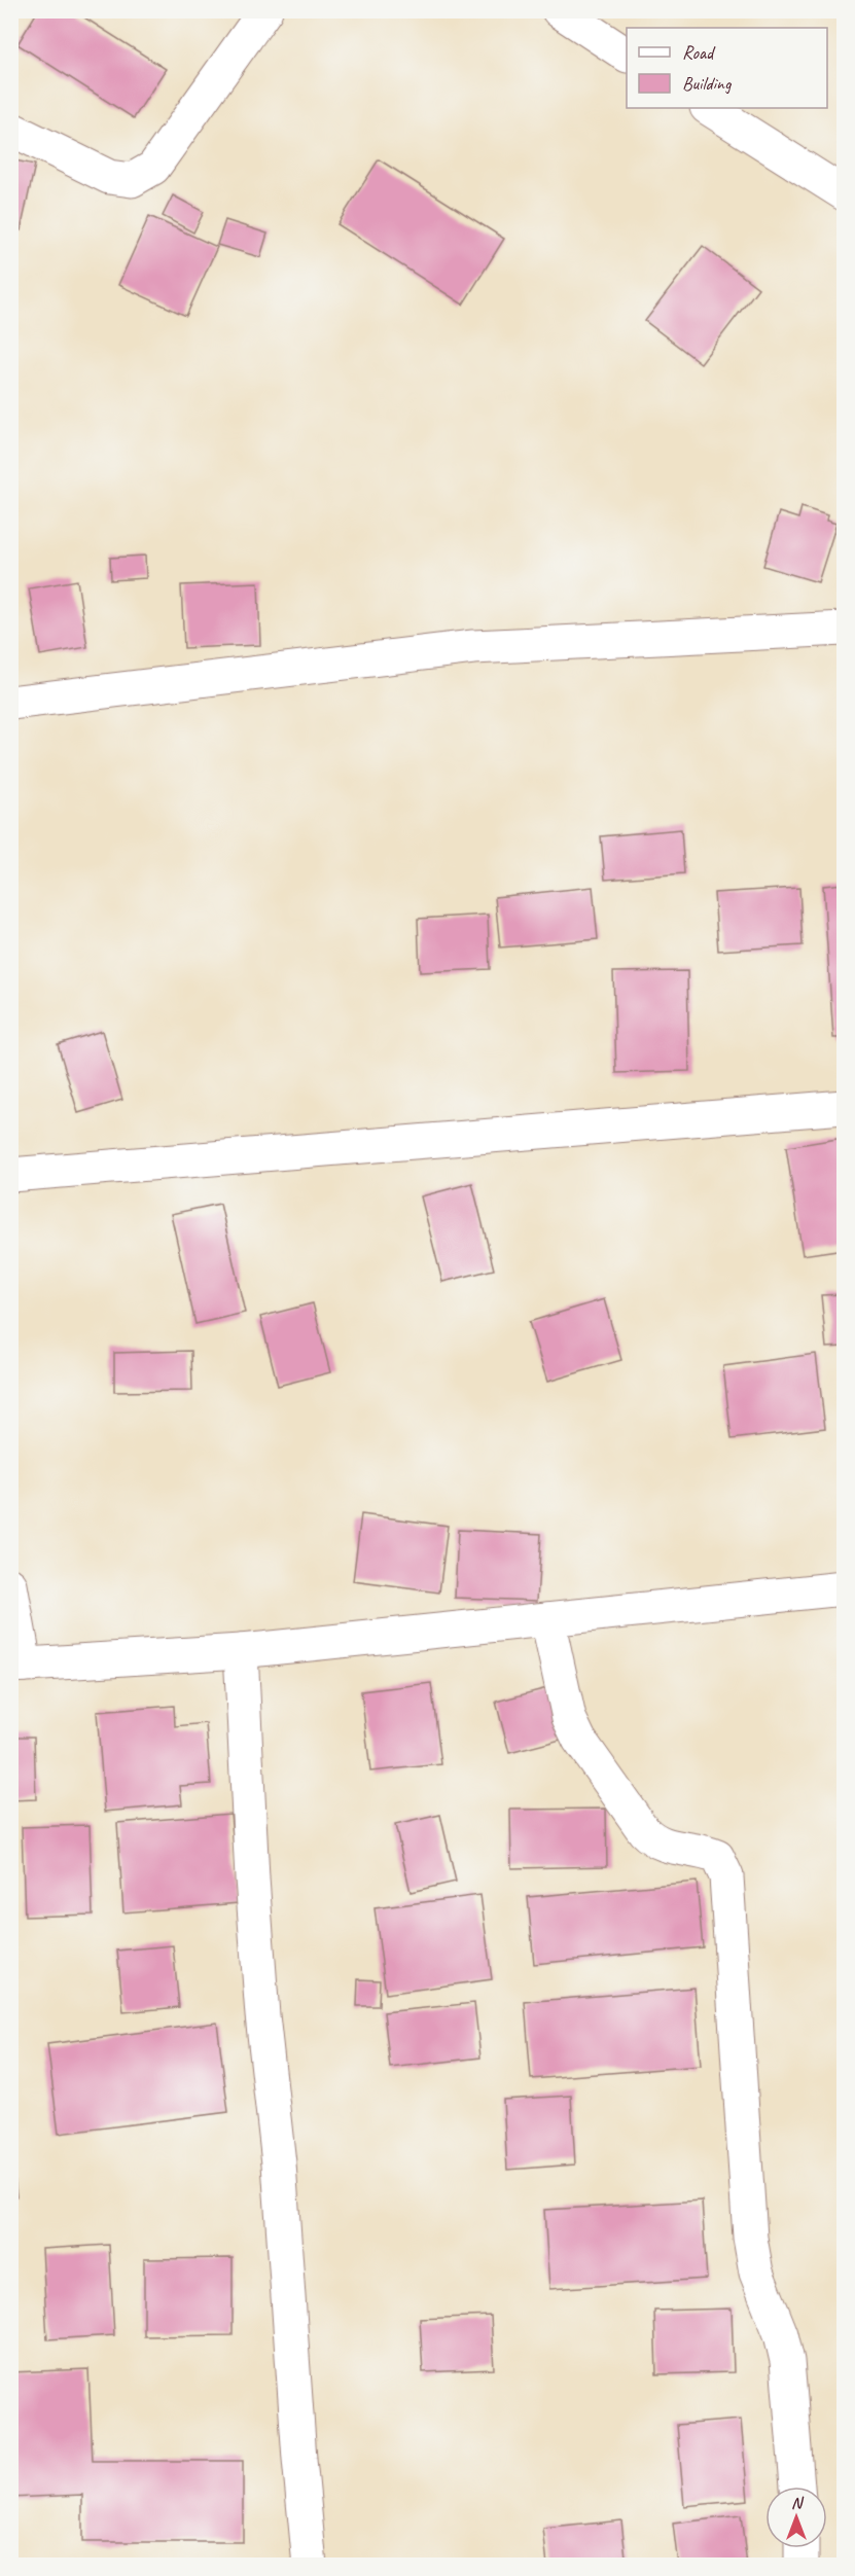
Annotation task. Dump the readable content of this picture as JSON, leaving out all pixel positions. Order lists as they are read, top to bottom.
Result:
{
  "legend": ["Road", "Building"],
  "north": "top"
}
